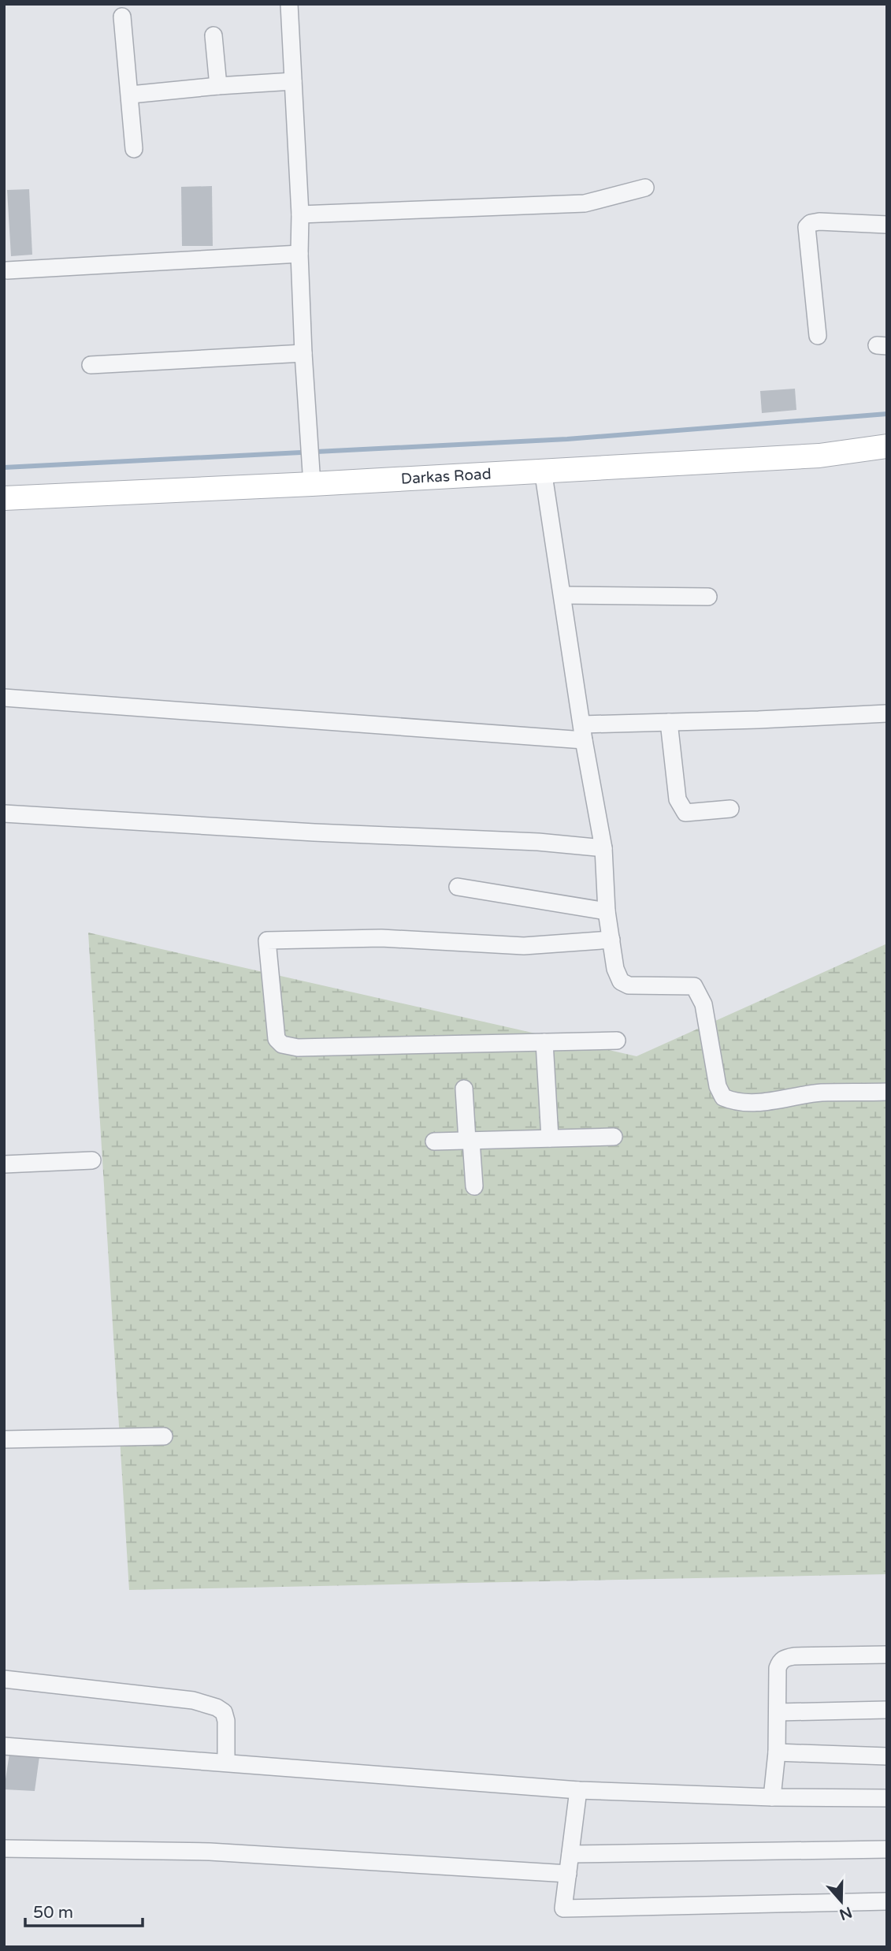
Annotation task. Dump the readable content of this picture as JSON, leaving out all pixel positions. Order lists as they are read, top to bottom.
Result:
{
  "streets": {
    "main road": ["Darkas Road"]
  },
  "scale_bar": "50 m",
  "north": "bottom"
}
